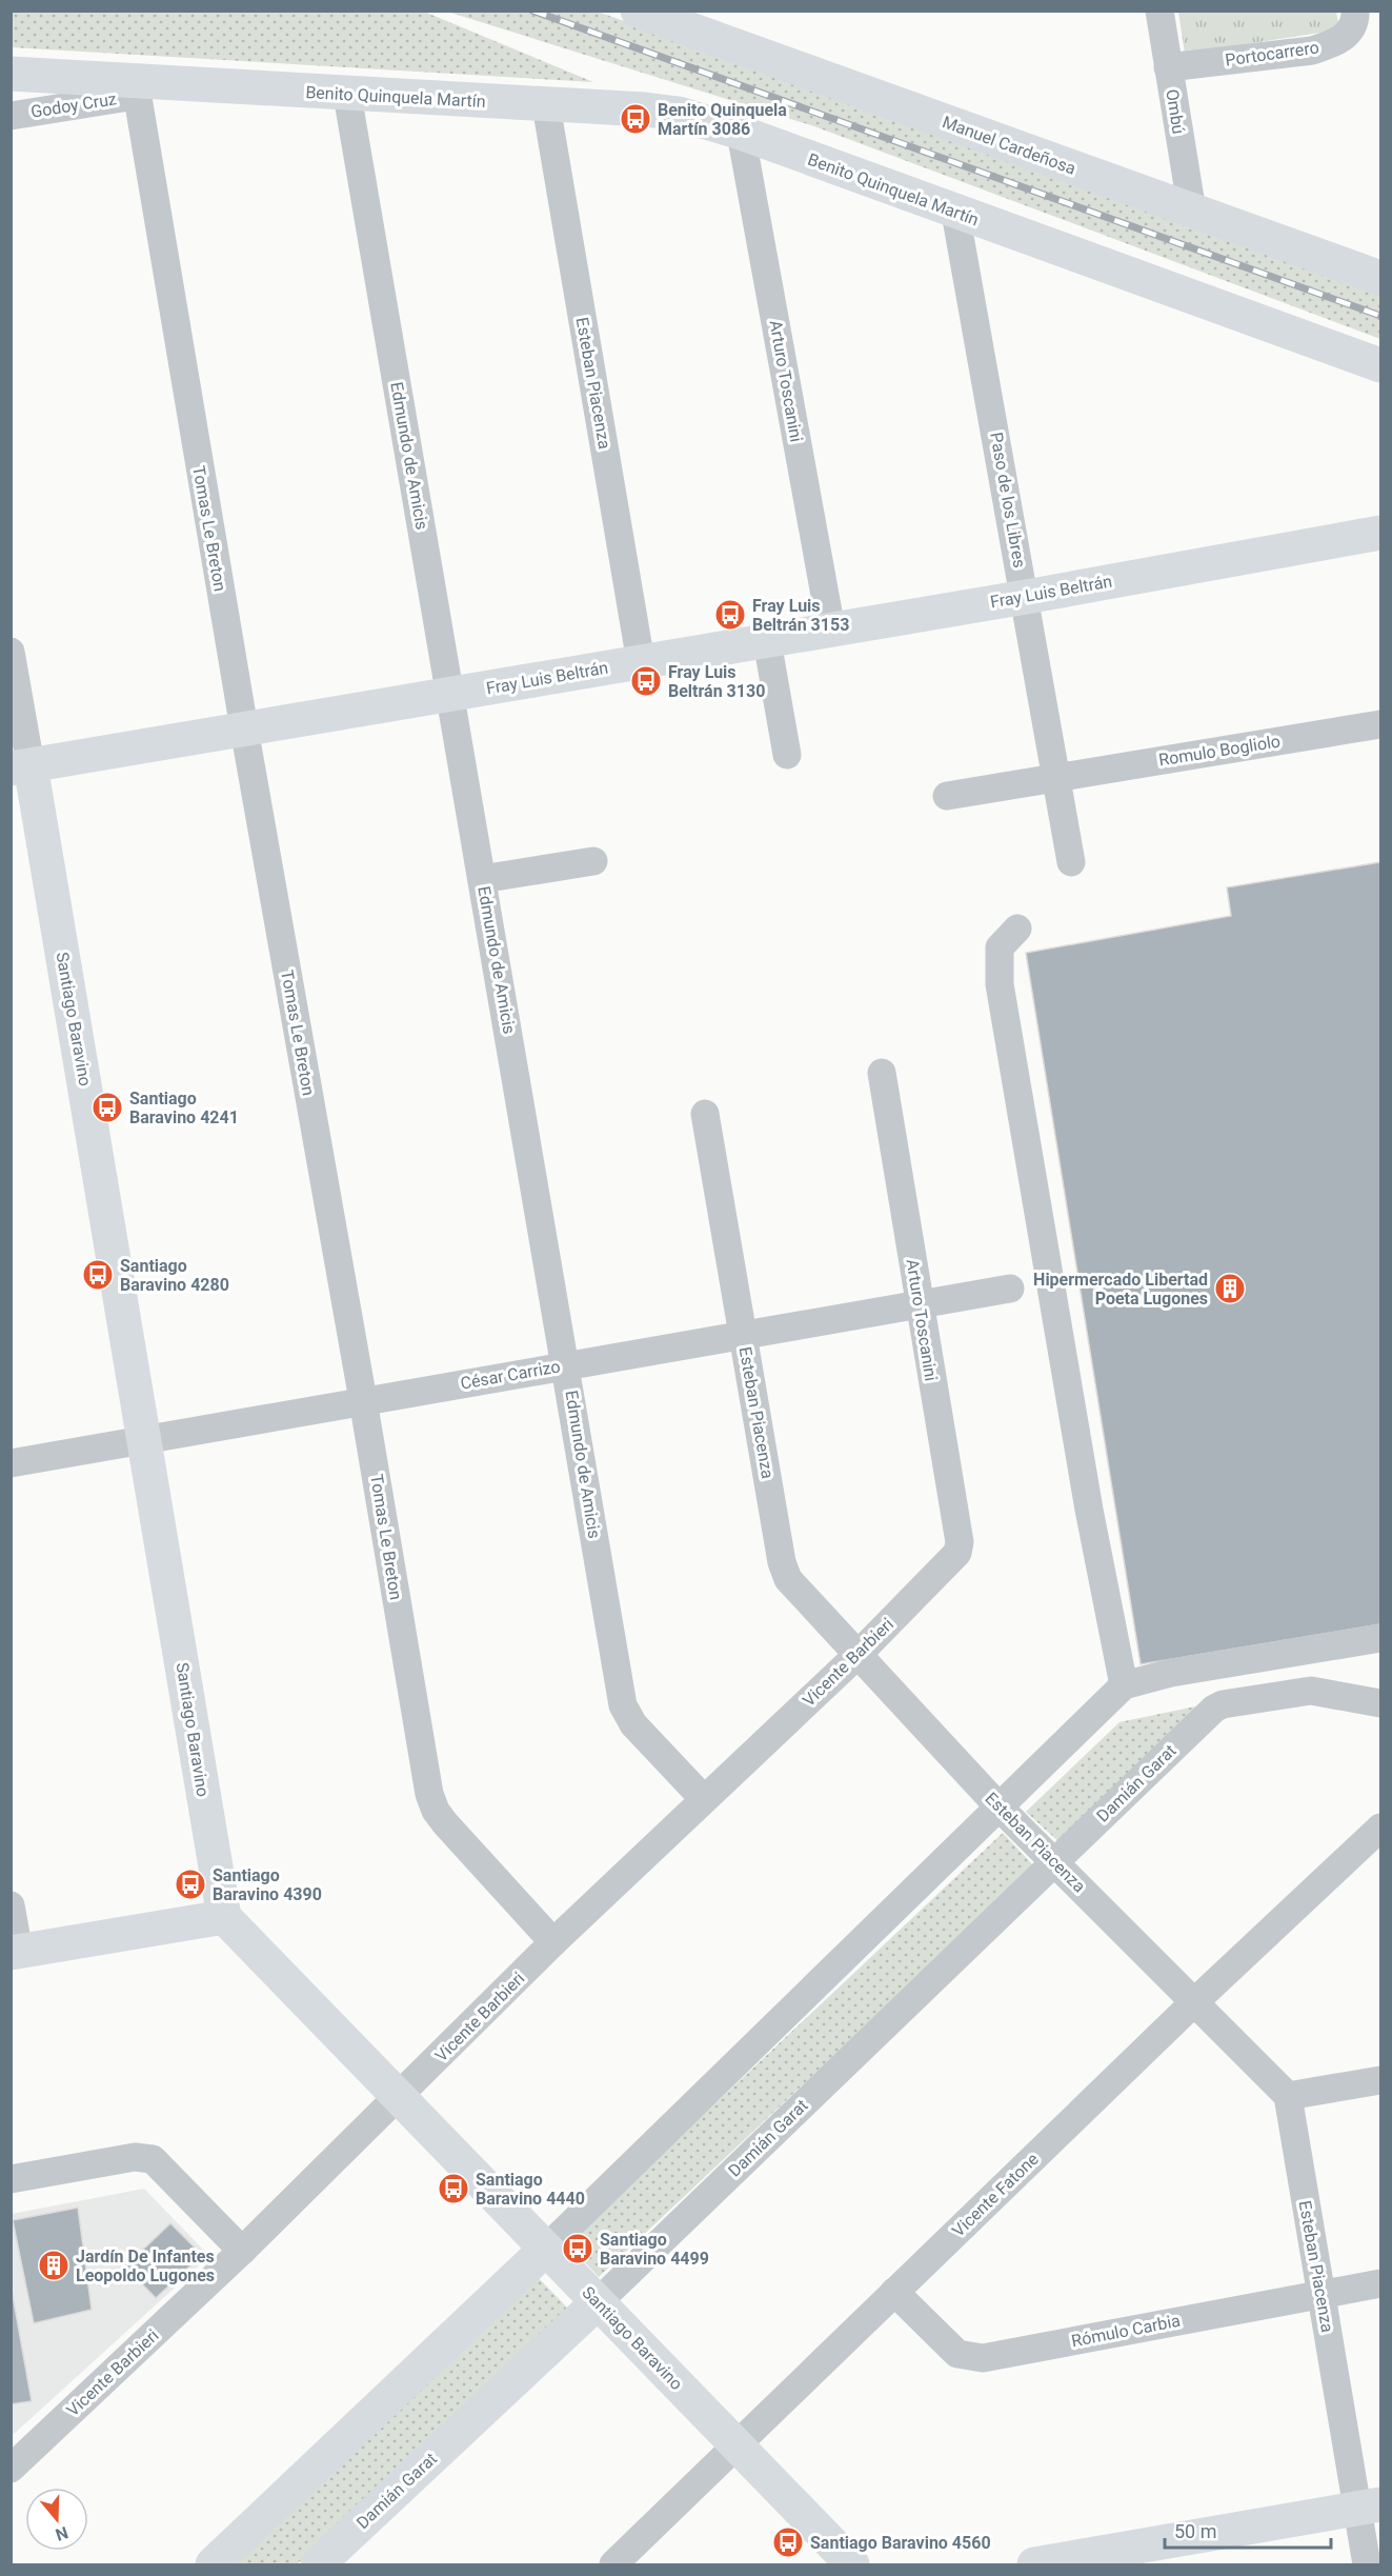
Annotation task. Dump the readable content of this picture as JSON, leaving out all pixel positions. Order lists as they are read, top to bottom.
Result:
{
  "streets": {
    "main road": [
      "Benito Quinquela Martín",
      "Manuel Cardeñosa",
      "Fray Luis Beltrán",
      "Santiago Baravino",
      "Damián Garat"
    ],
    "street": [
      "Portocarrero",
      "Godoy Cruz",
      "Ombú",
      "Arturo Toscanini",
      "Esteban Piacenza",
      "Edmundo de Amicis",
      "Paso de los Libres",
      "Tomas Le Breton",
      "Romulo Bogliolo",
      "César Carrizo",
      "Vicente Barbieri",
      "Vicente Fatone",
      "Rómulo Carbia"
    ]
  },
  "crossings": [
    ["Portocarrero", "Ombú"],
    ["Benito Quinquela Martín", "Godoy Cruz"],
    ["Benito Quinquela Martín", "Arturo Toscanini"],
    ["Benito Quinquela Martín", "Esteban Piacenza"],
    ["Benito Quinquela Martín", "Edmundo de Amicis"],
    ["Benito Quinquela Martín", "Paso de los Libres"],
    ["Benito Quinquela Martín", "Tomas Le Breton"],
    ["Godoy Cruz", "Tomas Le Breton"],
    ["Ombú", "Manuel Cardeñosa"],
    ["Arturo Toscanini", "Fray Luis Beltrán"],
    ["Arturo Toscanini", "César Carrizo"],
    ["Arturo Toscanini", "Vicente Barbieri"],
    ["Esteban Piacenza", "Fray Luis Beltrán"],
    ["Esteban Piacenza", "César Carrizo"],
    ["Esteban Piacenza", "Vicente Barbieri"],
    ["Esteban Piacenza", "Damián Garat"],
    ["Esteban Piacenza", "Vicente Fatone"],
    ["Esteban Piacenza", "Rómulo Carbia"],
    ["Edmundo de Amicis", "Fray Luis Beltrán"],
    ["Edmundo de Amicis", "César Carrizo"],
    ["Edmundo de Amicis", "Vicente Barbieri"],
    ["Paso de los Libres", "Fray Luis Beltrán"],
    ["Paso de los Libres", "Romulo Bogliolo"],
    ["Tomas Le Breton", "Fray Luis Beltrán"],
    ["Tomas Le Breton", "César Carrizo"],
    ["Tomas Le Breton", "Vicente Barbieri"],
    ["Fray Luis Beltrán", "Santiago Baravino"],
    ["Santiago Baravino", "César Carrizo"],
    ["Santiago Baravino", "Vicente Barbieri"],
    ["Santiago Baravino", "Damián Garat"],
    ["Santiago Baravino", "Vicente Fatone"],
    ["Vicente Fatone", "Rómulo Carbia"]
  ],
  "places": {
    "bus stop": [
      "Benito Quinquela Martín 3086",
      "Fray Luis Beltrán 3153",
      "Fray Luis Beltrán 3130",
      "Santiago Baravino 4241",
      "Santiago Baravino 4280",
      "Santiago Baravino 4390",
      "Santiago Baravino 4440",
      "Santiago Baravino 4499",
      "Santiago Baravino 4560"
    ],
    "building": ["Hipermercado Libertad Poeta Lugones", "Jardín De Infantes Leopoldo Lugones"]
  },
  "scale_bar": "50 m",
  "north": "bottom"
}
